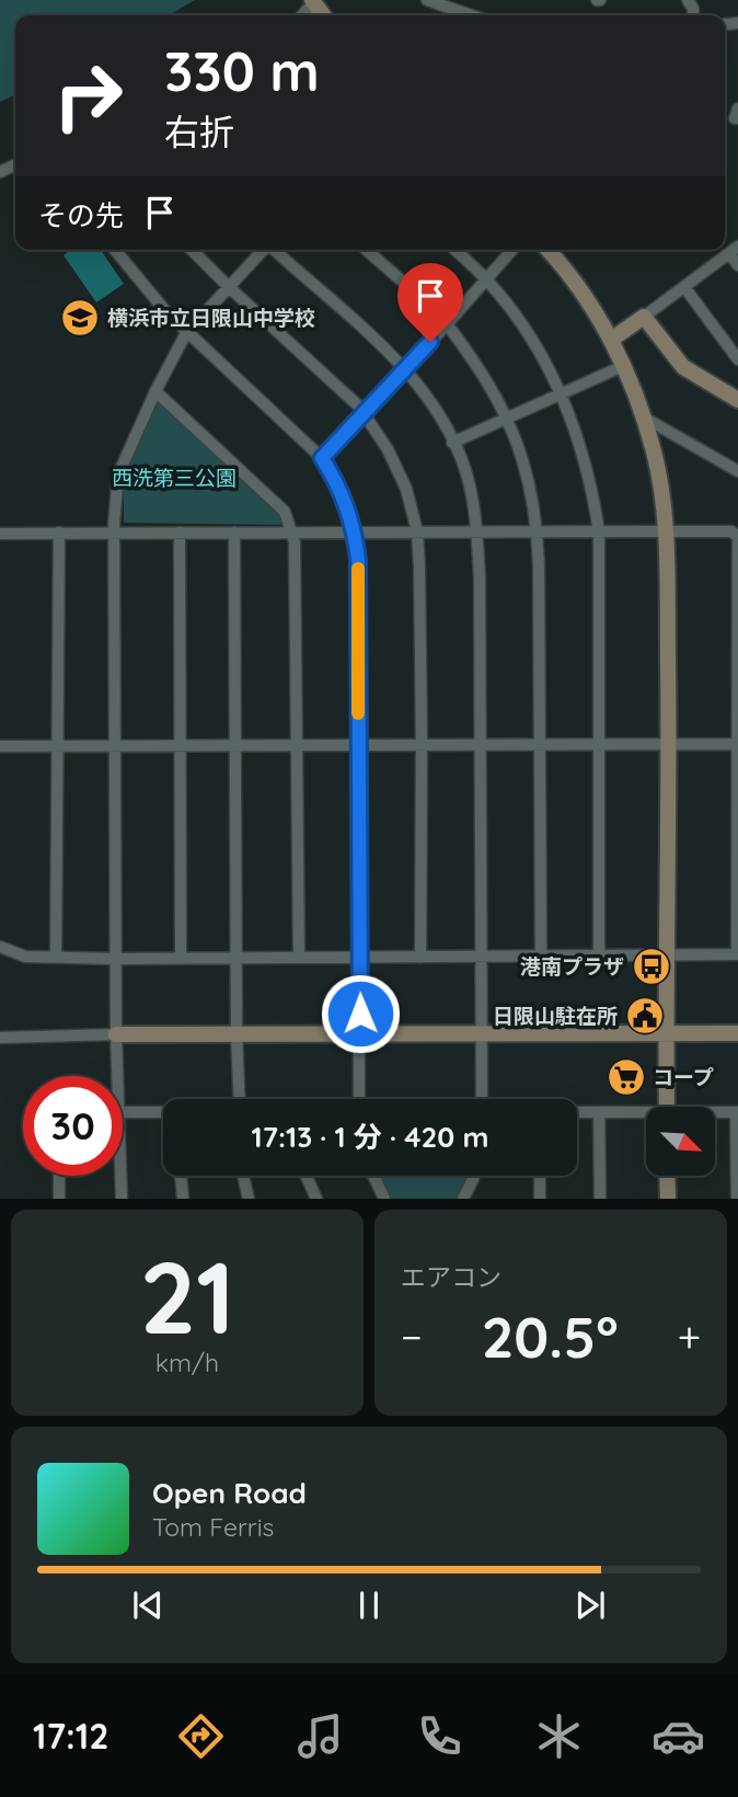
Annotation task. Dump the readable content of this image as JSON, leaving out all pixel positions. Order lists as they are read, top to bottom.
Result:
{
  "parks": ["西洗第三公園"],
  "places": {
    "school or university": ["横浜市立日限山中学校"],
    "bus stop": ["港南プラザ"],
    "public building": ["日限山駐在所"],
    "supermarket": ["コープ"]
  },
  "north": "bottom right",
  "page": {
    "turn": ["330 m", "右折"],
    "then": "その先",
    "limit": "30",
    "trip": "17:13 · 1 分 · 420 m",
    "tile": [
      ["21", "km/h"],
      "エアコン"
    ],
    "heat": ["−", "20.5°", "+"],
    "song": ["Open Road", "Tom Ferris"],
    "tabs": "17:12"
  }
}
